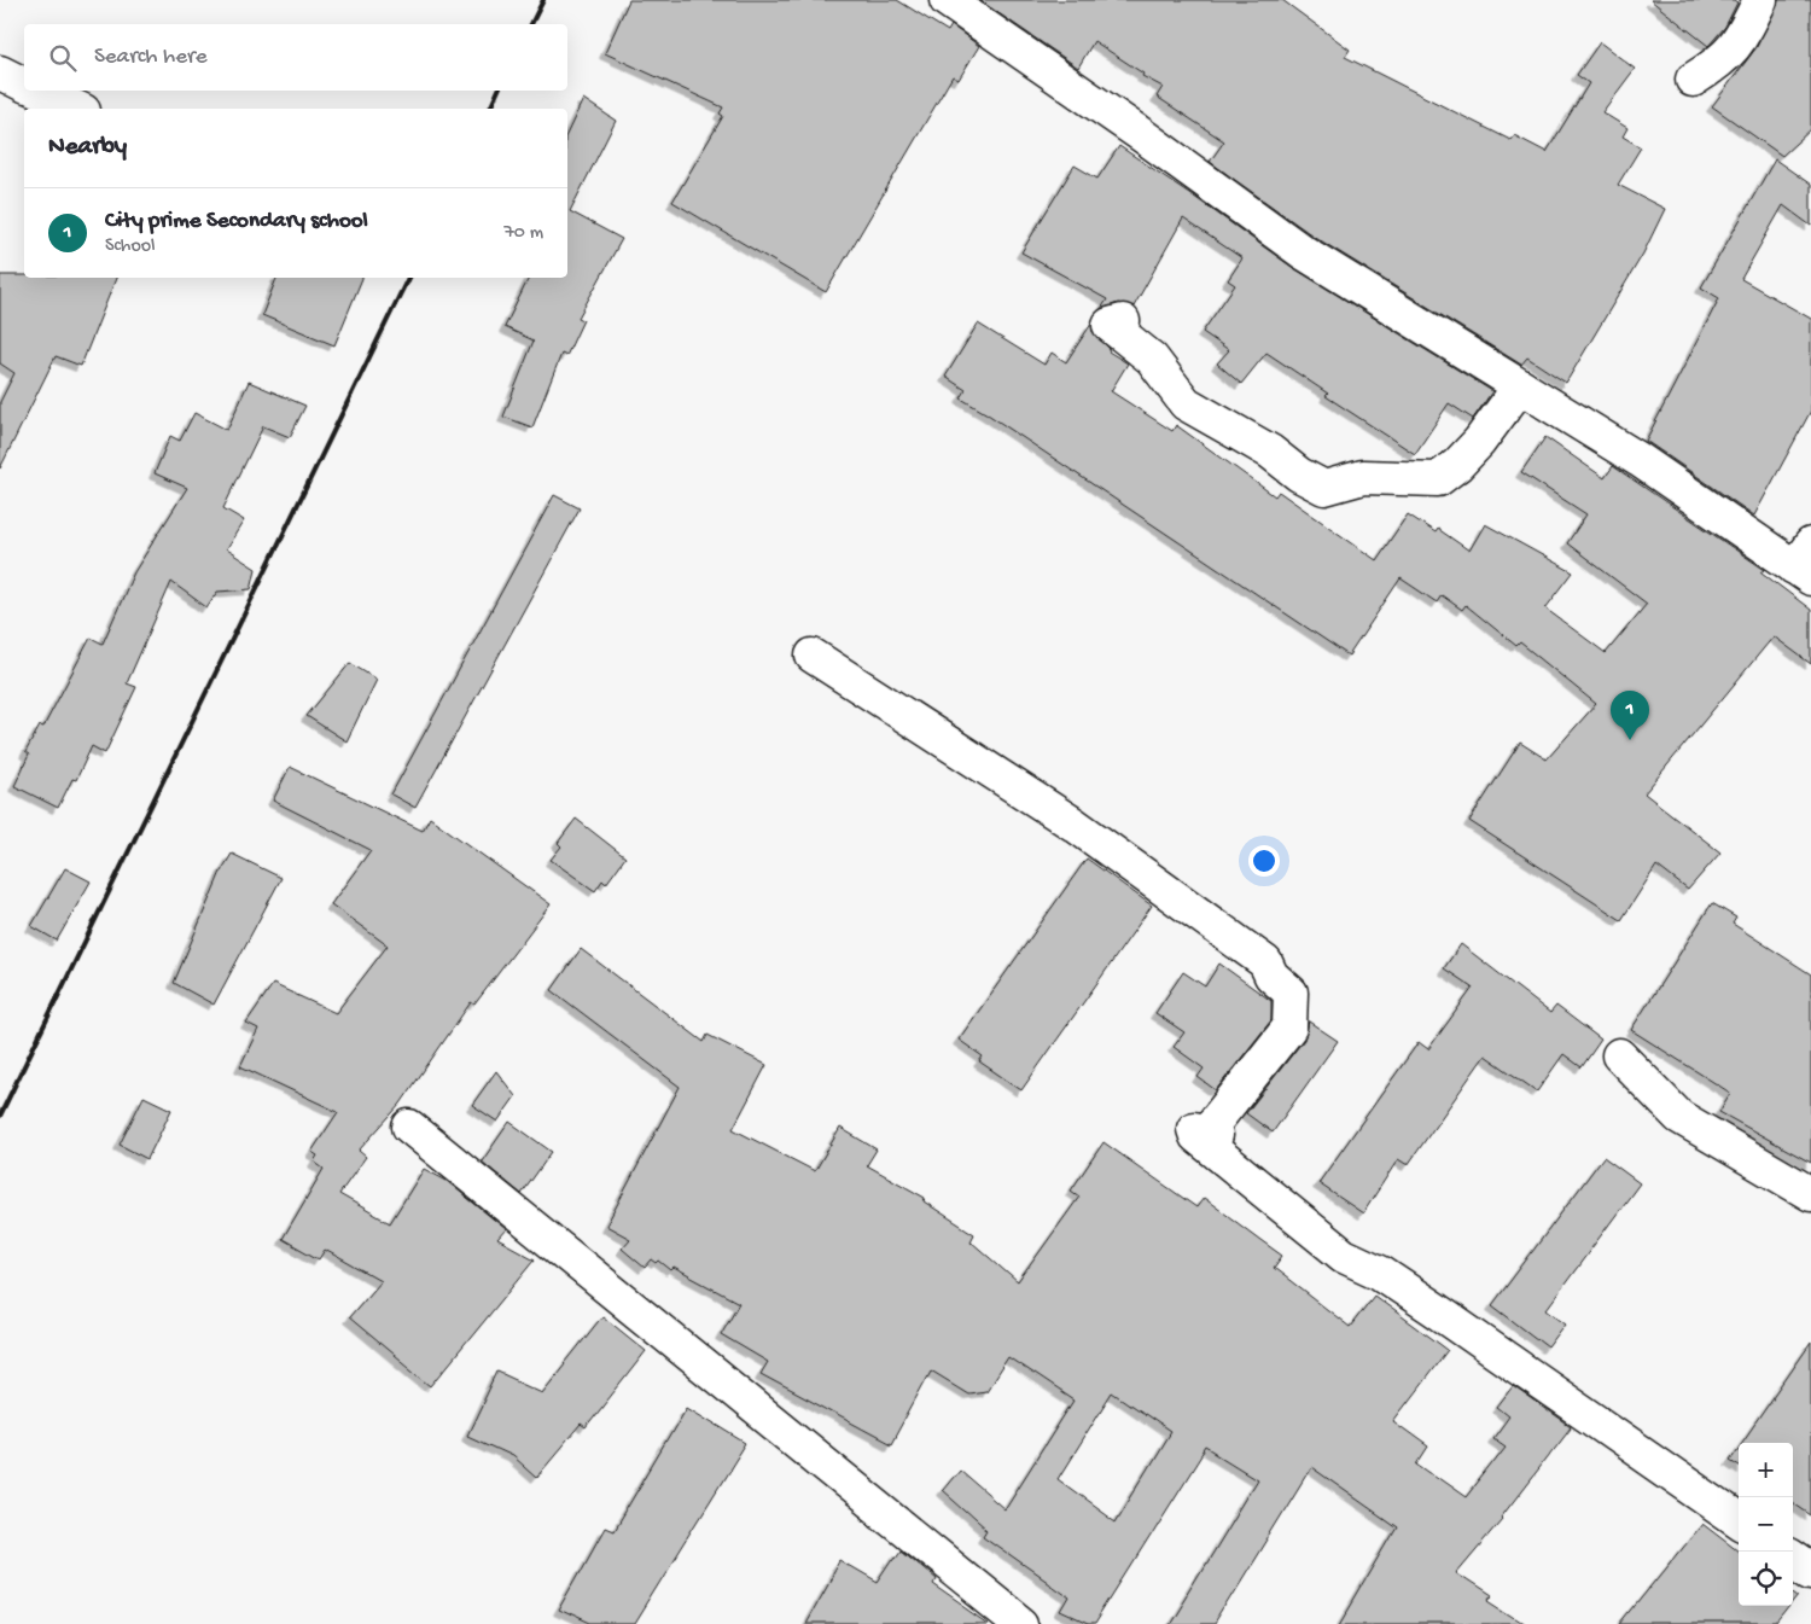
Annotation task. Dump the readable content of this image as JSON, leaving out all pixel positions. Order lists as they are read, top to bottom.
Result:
{
  "page": {
    "search": "Search here",
    "heading": "Nearby",
    "list": [
      {
        "mark": "1",
        "name": "City prime Secondary school",
        "note": "School",
        "value": "70 m"
      }
    ],
    "pins": "1",
    "map_buttons": ["+", "−"]
  }
}
